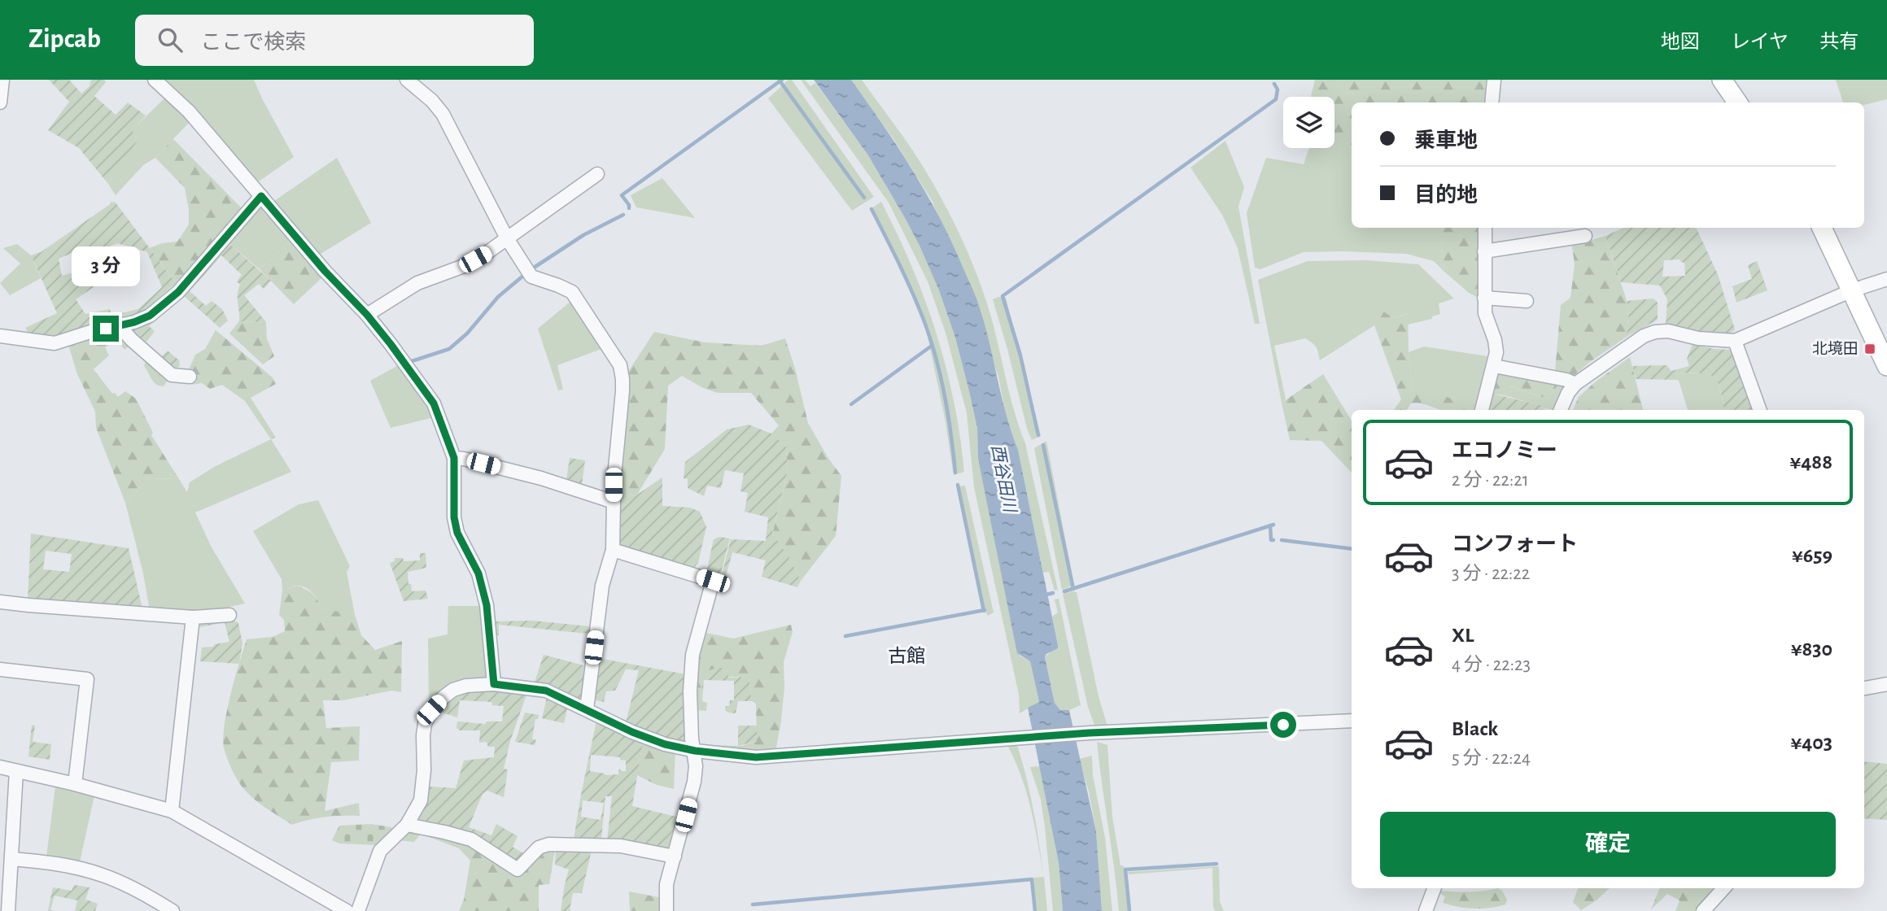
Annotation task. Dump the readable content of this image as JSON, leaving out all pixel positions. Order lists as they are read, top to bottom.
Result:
{
  "districts": ["古館"],
  "water": ["西谷田川"],
  "places": {
    "transit": ["北境田"]
  },
  "page": {
    "header": "Zipcab",
    "search": "ここで検索",
    "nav": ["地図", "レイヤ", "共有"],
    "banner": ["乗車地", "目的地"],
    "bubble": "3 分",
    "list": [
      {
        "name": "エコノミー",
        "note": "2 分 · 22:21",
        "value": "¥488"
      },
      {
        "name": "コンフォート",
        "note": "3 分 · 22:22",
        "value": "¥659"
      },
      {
        "name": "XL",
        "note": "4 分 · 22:23",
        "value": "¥830"
      },
      {
        "name": "Black",
        "note": "5 分 · 22:24",
        "value": "¥403"
      }
    ],
    "buttons": "確定"
  }
}
